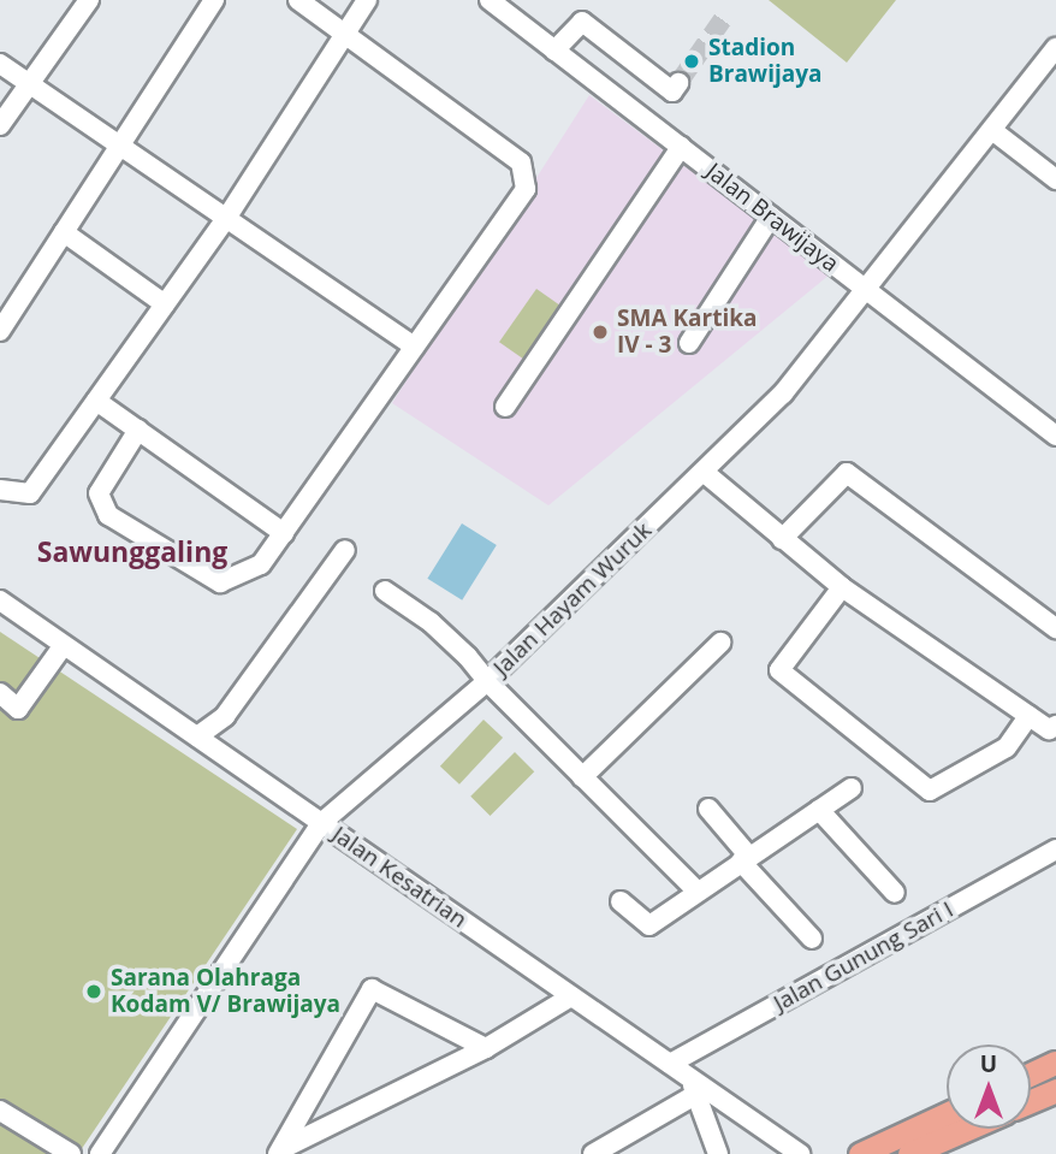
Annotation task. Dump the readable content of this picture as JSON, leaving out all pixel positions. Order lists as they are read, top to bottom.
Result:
{
  "streets": {
    "street": [
      "Jalan Brawijaya",
      "Jalan Hayam Wuruk",
      "Jalan Kesatrian",
      "Jalan Gunung Sari I"
    ]
  },
  "crossings": [
    ["Jalan Brawijaya", "Jalan Hayam Wuruk"],
    ["Jalan Hayam Wuruk", "Jalan Kesatrian"],
    ["Jalan Kesatrian", "Jalan Gunung Sari I"]
  ],
  "districts": ["Sawunggaling"],
  "places": ["Stadion Brawijaya", "SMA Kartika IV - 3", "Sarana Olahraga Kodam V/ Brawijaya"],
  "north": "top"
}
